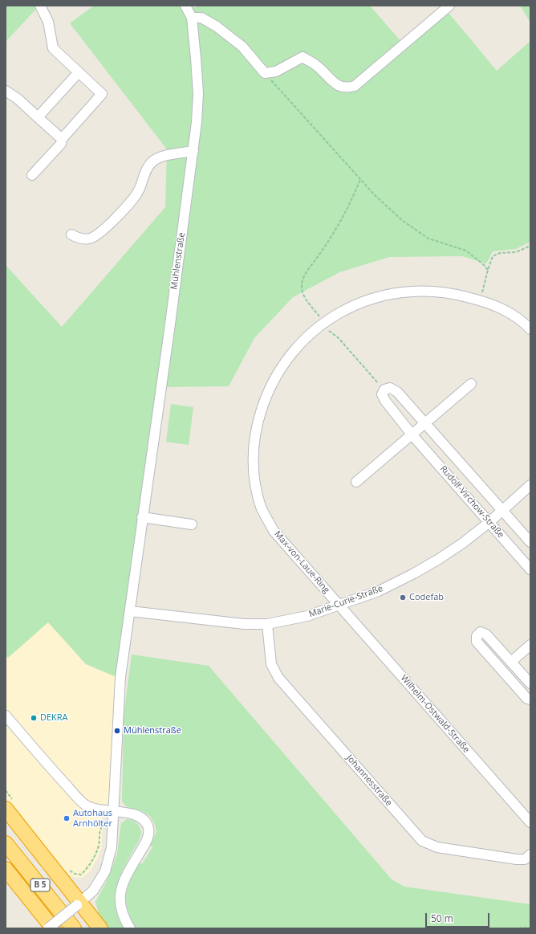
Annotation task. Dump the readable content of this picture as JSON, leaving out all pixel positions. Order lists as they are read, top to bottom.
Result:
{
  "streets": {
    "highway": ["B 5"],
    "street": [
      "Mühlenstraße",
      "Rudolf-Virchow-Straße",
      "Max-von-Laue-Ring",
      "Marie-Curie-Straße",
      "Wilhelm-Ostwald-Straße",
      "Johannesstraße"
    ]
  },
  "crossings": [
    ["Mühlenstraße", "Marie-Curie-Straße"],
    ["Rudolf-Virchow-Straße", "Marie-Curie-Straße"],
    ["Max-von-Laue-Ring", "Marie-Curie-Straße"],
    ["Max-von-Laue-Ring", "Wilhelm-Ostwald-Straße"],
    ["Marie-Curie-Straße", "Wilhelm-Ostwald-Straße"],
    ["Marie-Curie-Straße", "Johannesstraße"]
  ],
  "places": [
    "Codefab",
    "DEKRA",
    "Mühlenstraße",
    "Autohaus Arnhölter"
  ],
  "scale_bar": "50 m"
}
